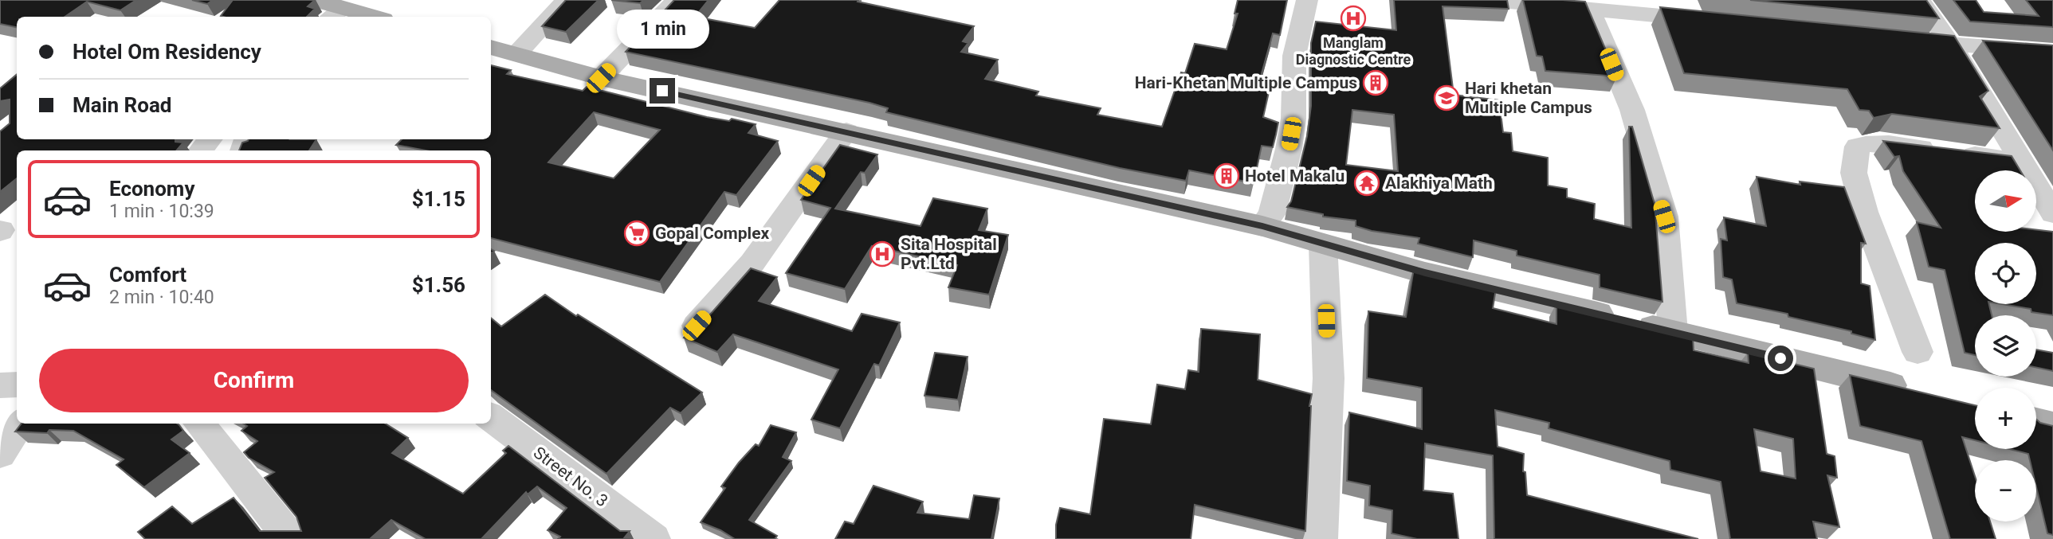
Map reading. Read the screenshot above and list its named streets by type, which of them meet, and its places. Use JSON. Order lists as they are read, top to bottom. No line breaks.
{"streets":{"street":["Street No. 3"]},"places":{"hospital":["Manglam Diagnostic Centre","Sita Hospital Pvt.Ltd"],"building":["Hari-Khetan Multiple Campus","Hotel Makalu"],"school or university":["Hari khetan Multiple Campus"],"temple":["Alakhiya Math"],"supermarket":["Gopal Complex"]},"north":"right","page":{"bubble":"1 min","banner":["Hotel Om Residency","Main Road"],"list":[{"name":"Economy","note":"1 min · 10:39","value":"$1.15"},{"name":"Comfort","note":"2 min · 10:40","value":"$1.56"}],"map_buttons":["+","−"],"buttons":"Confirm"}}
